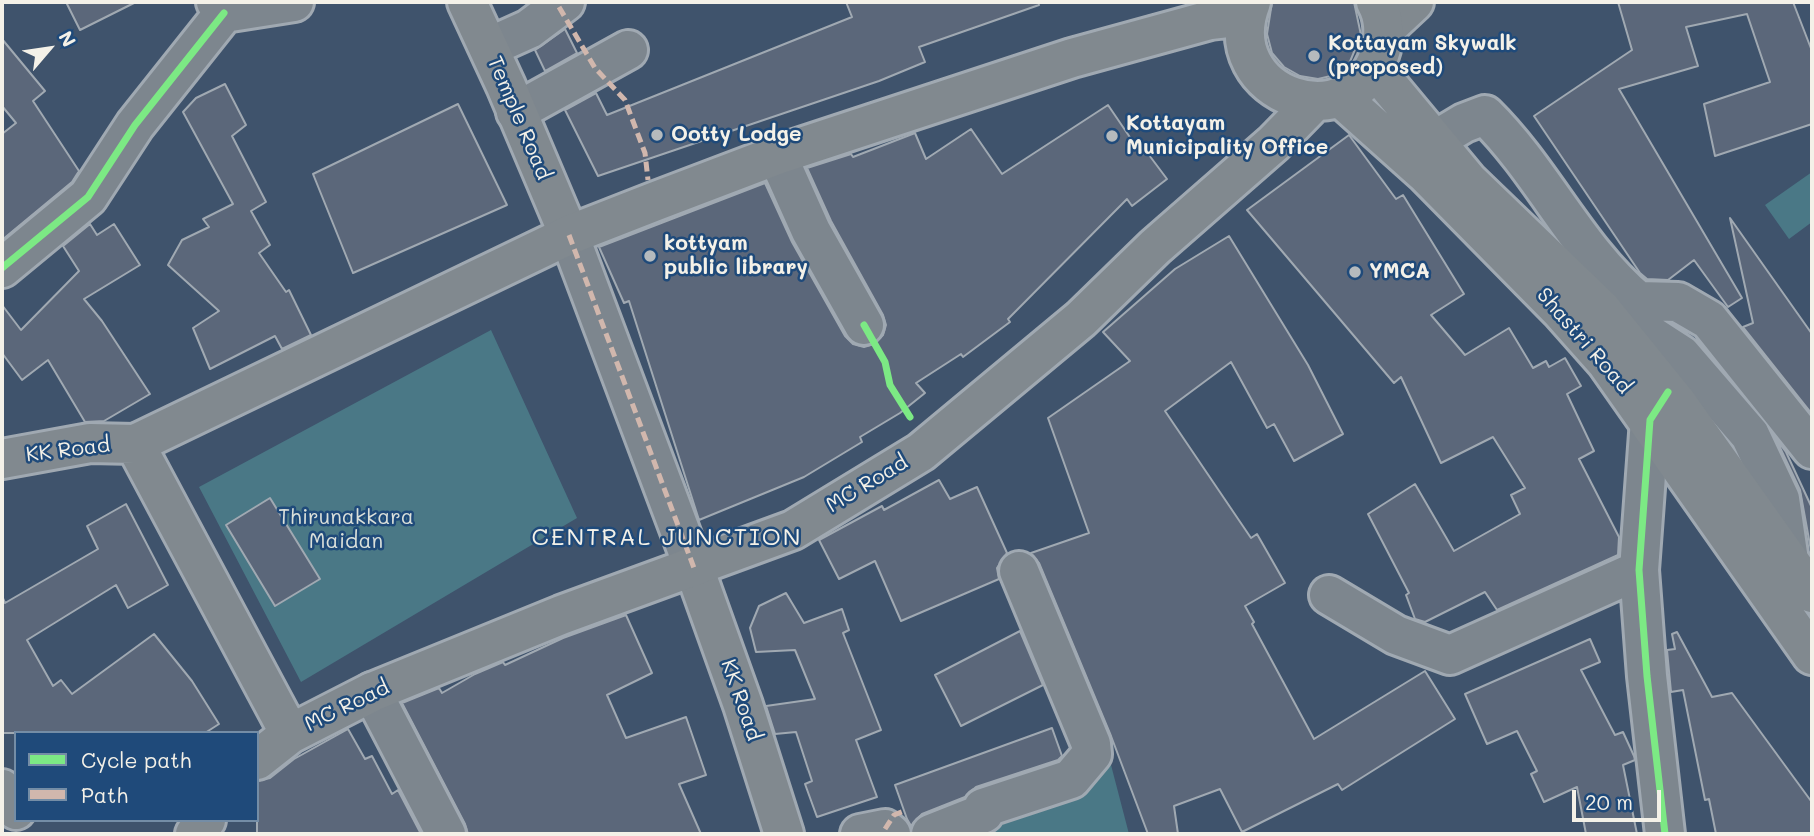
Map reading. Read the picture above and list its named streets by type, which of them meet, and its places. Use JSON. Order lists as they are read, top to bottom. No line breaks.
{"streets":{"main road":["Temple Road","Shastri Road","KK Road","MC Road"]},"crossings":[["Shastri Road","MC Road"],["KK Road","MC Road"]],"districts":["CENTRAL JUNCTION"],"parks":["Thirunakkara Maidan"],"places":["Kottayam Skywalk (proposed)","Ootty Lodge","Kottayam Municipality Office","kottyam public library","YMCA"],"legend":["Cycle path","Path"],"scale_bar":"20 m","north":"top right"}
